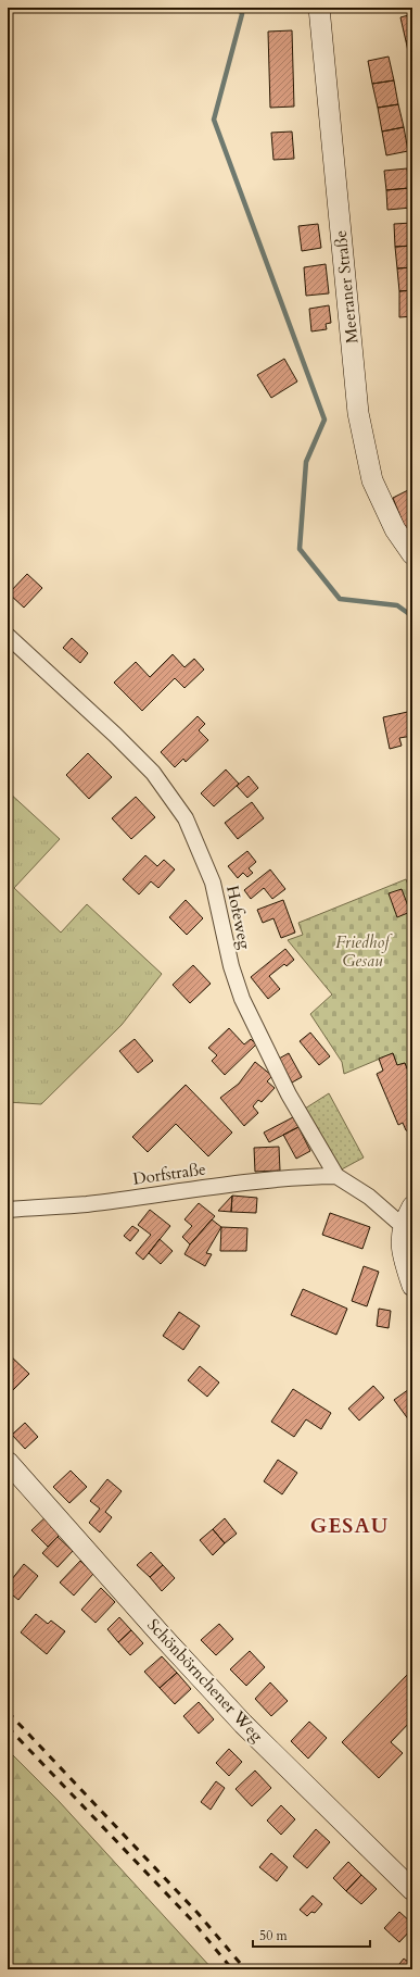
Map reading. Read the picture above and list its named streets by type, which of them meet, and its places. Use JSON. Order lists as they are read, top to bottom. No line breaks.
{"streets":{"street":["Meeraner Straße","Hofeweg","Dorfstraße","Schönbörnchener Weg"]},"crossings":[["Hofeweg","Dorfstraße"]],"districts":["GESAU"],"parks":["Friedhof Gesau"],"scale_bar":"50 m"}
